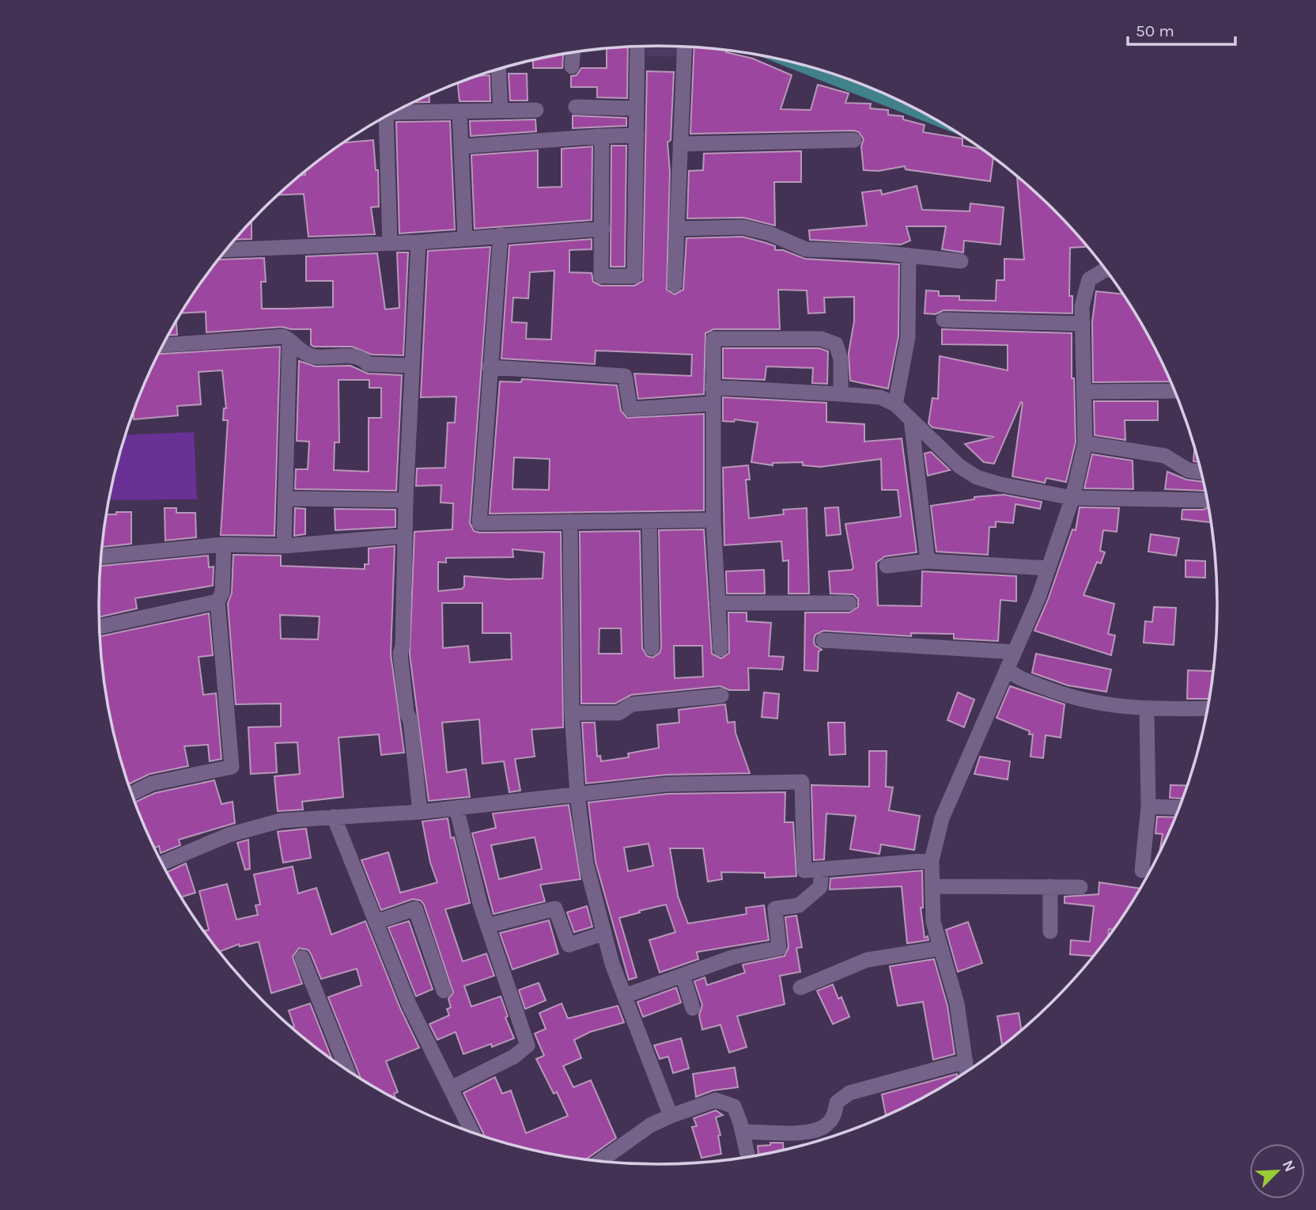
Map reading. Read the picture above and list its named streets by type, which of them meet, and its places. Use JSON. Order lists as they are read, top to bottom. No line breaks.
{"scale_bar":"50 m","north":"top right"}
